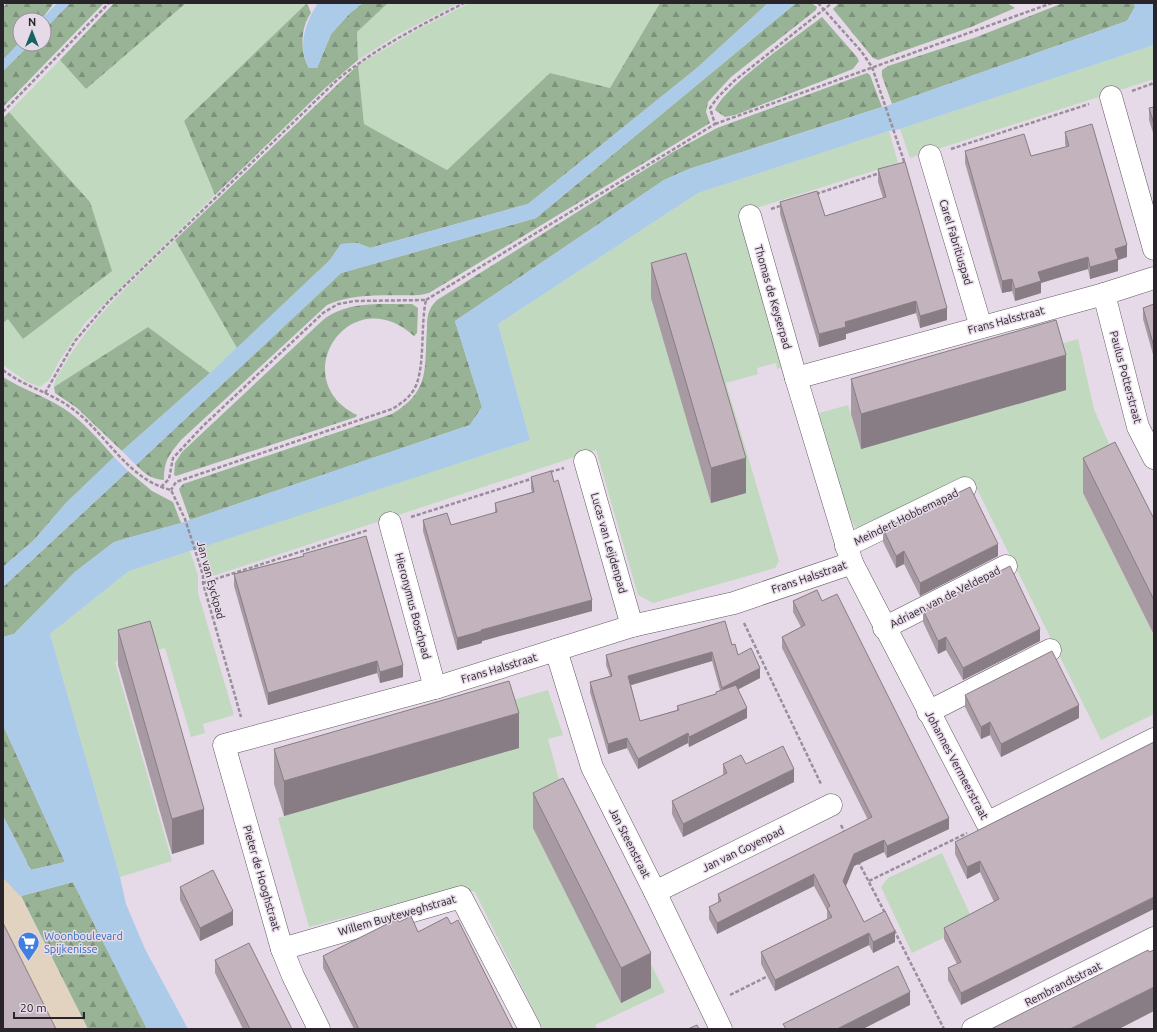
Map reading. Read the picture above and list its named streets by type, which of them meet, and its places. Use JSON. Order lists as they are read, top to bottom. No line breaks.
{"streets":{"street":["Carel Fabritiuspad","Thomas de Keyserpad","Frans Halsstraat","Paulus Potterstraat","Meindert Hobbemapad","Lucas van Leijdenpad","Adriaen van de Veldepad","Hieronymus Boschpad","Johannes Vermeerstraat","Jan Steenstraat","Jan van Goyenpad","Pieter de Hooghstraat","Willem Buyteweghstraat","Rembrandtstraat"],"path":["Jan van Eyckpad"]},"crossings":[["Carel Fabritiuspad","Frans Halsstraat"],["Thomas de Keyserpad","Frans Halsstraat"],["Frans Halsstraat","Paulus Potterstraat"],["Frans Halsstraat","Meindert Hobbemapad"],["Frans Halsstraat","Lucas van Leijdenpad"],["Frans Halsstraat","Jan van Eyckpad"],["Frans Halsstraat","Hieronymus Boschpad"],["Frans Halsstraat","Johannes Vermeerstraat"],["Frans Halsstraat","Jan Steenstraat"],["Frans Halsstraat","Pieter de Hooghstraat"],["Meindert Hobbemapad","Johannes Vermeerstraat"],["Jan van Eyckpad","Pieter de Hooghstraat"],["Adriaen van de Veldepad","Johannes Vermeerstraat"],["Jan Steenstraat","Jan van Goyenpad"],["Pieter de Hooghstraat","Willem Buyteweghstraat"]],"places":{"supermarket":["Woonboulevard Spijkenisse"]},"scale_bar":"20 m","north":"top"}
